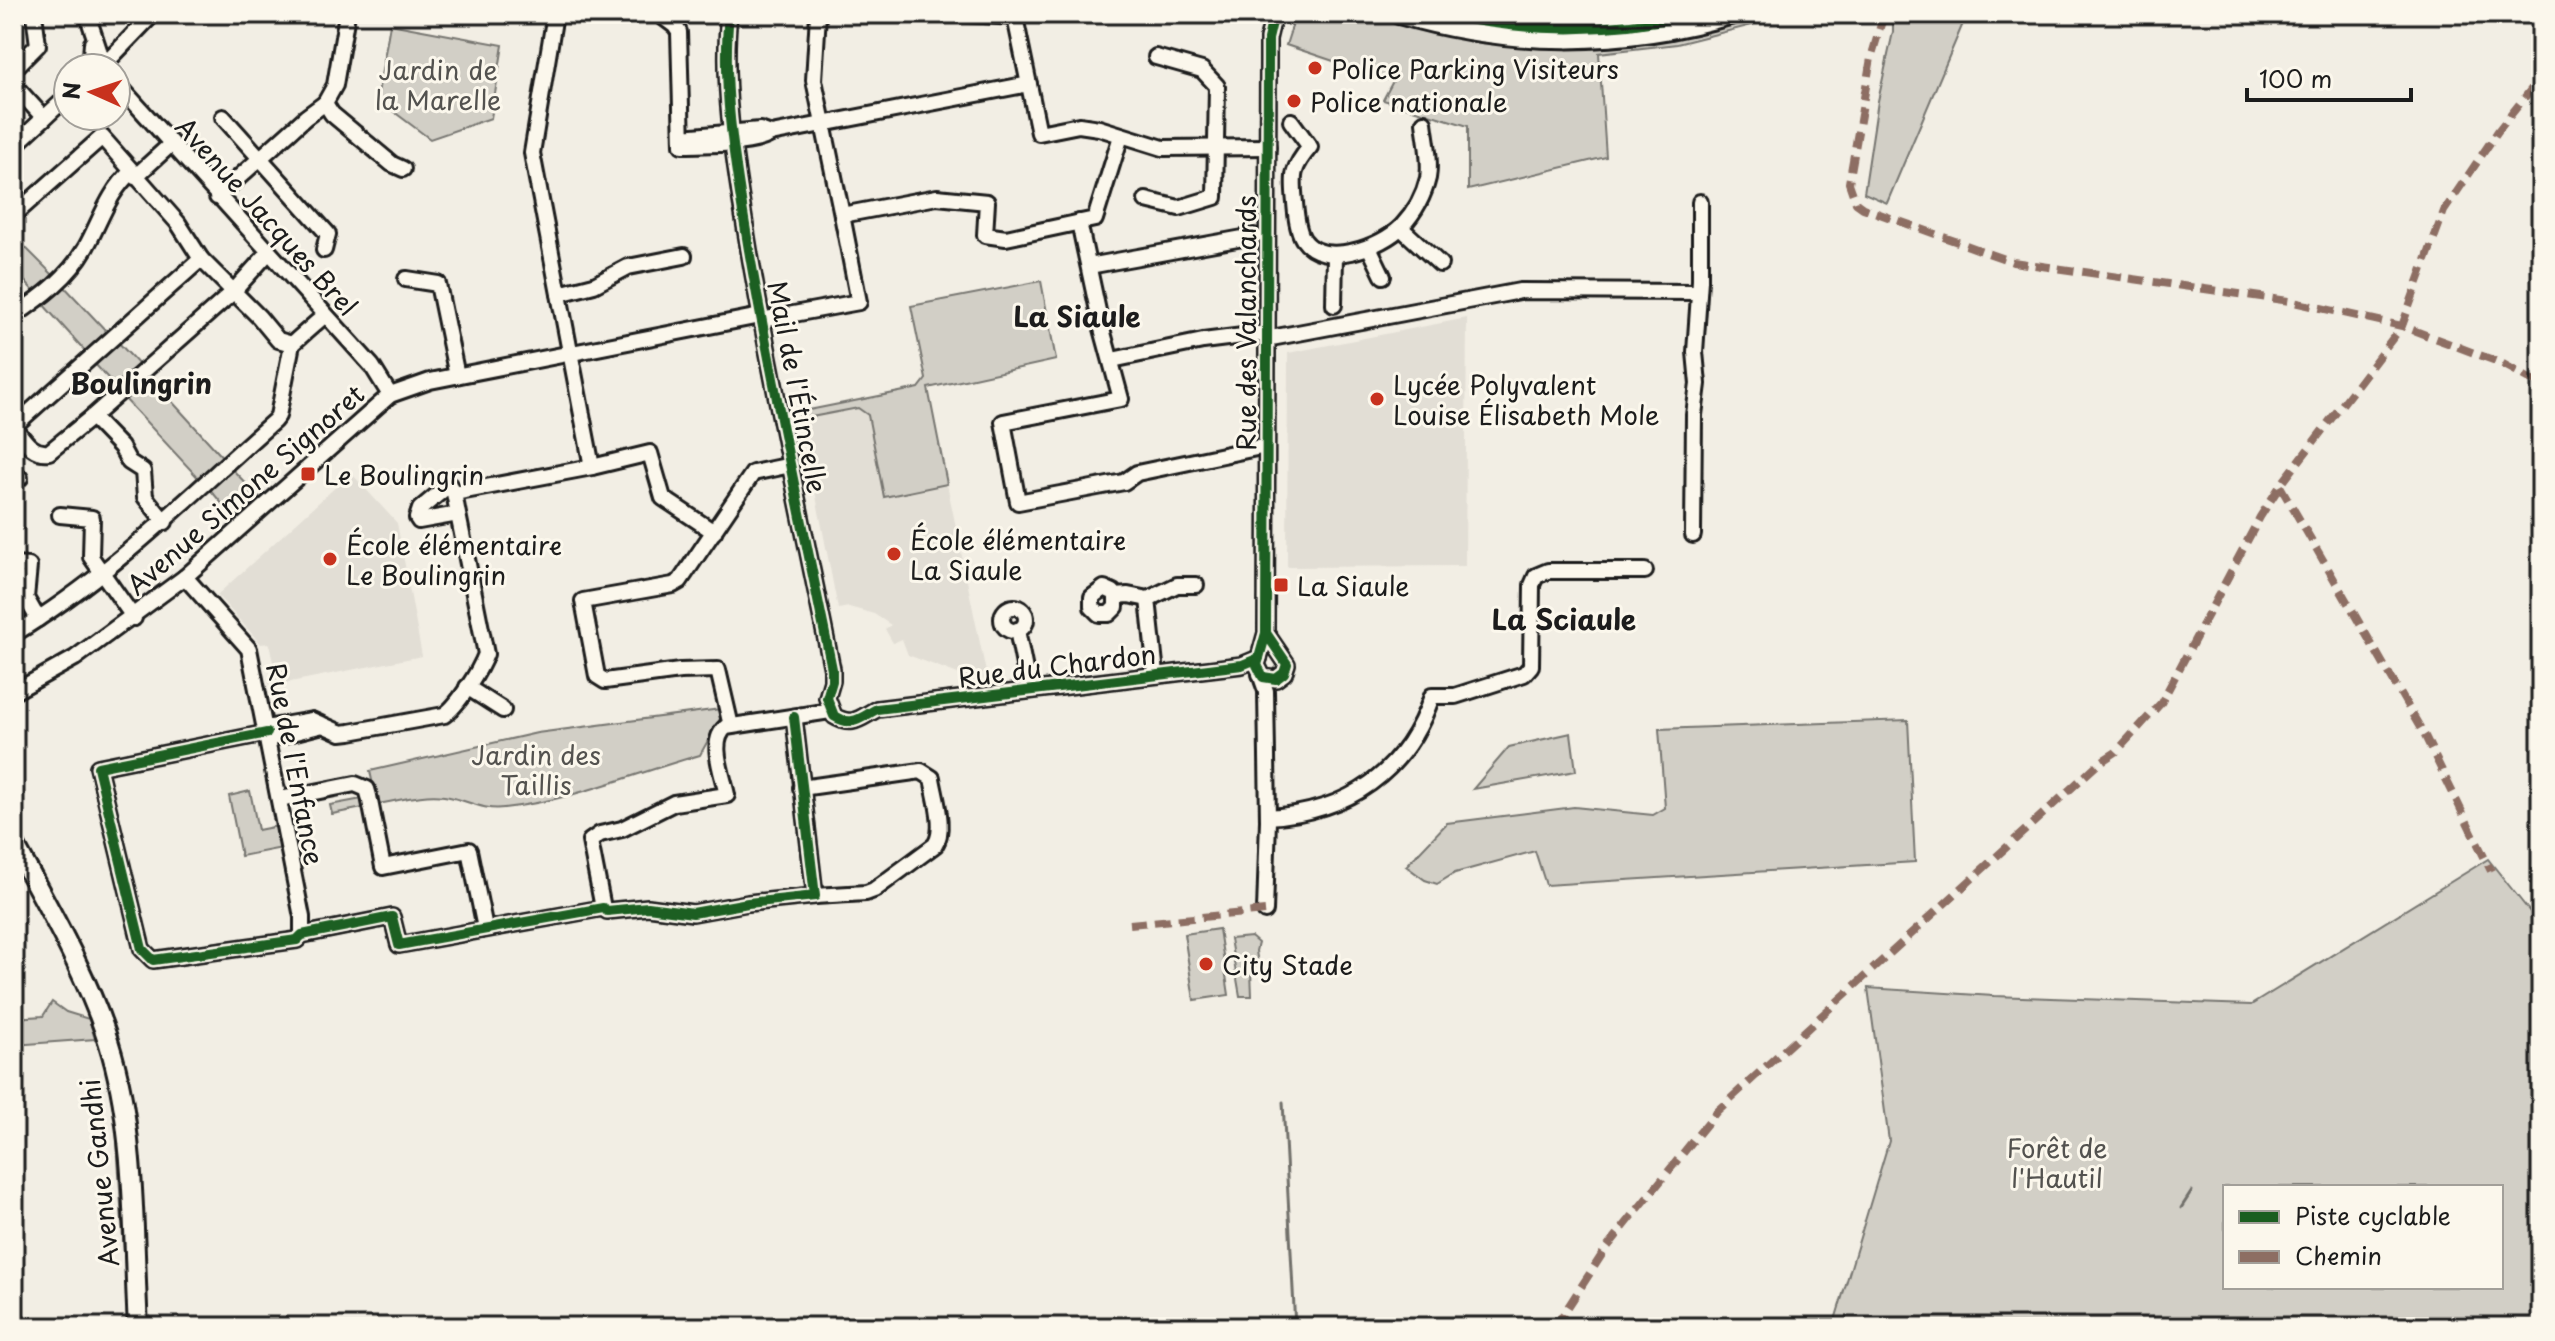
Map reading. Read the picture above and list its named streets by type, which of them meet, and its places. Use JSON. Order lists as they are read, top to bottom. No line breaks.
{"streets":{"main road":["Avenue Gandhi"],"street":["Avenue Jacques Brel","Rue des Valanchards","Mail de l'Étincelle","Avenue Simone Signoret","Rue du Chardon","Rue de l'Enfance"]},"crossings":[["Avenue Jacques Brel","Avenue Simone Signoret"],["Rue des Valanchards","Rue du Chardon"],["Mail de l'Étincelle","Avenue Simone Signoret"],["Mail de l'Étincelle","Rue du Chardon"],["Avenue Simone Signoret","Rue de l'Enfance"]],"districts":["La Siaule","Boulingrin","La Sciaule"],"parks":["Jardin de la Marelle","Jardin des Taillis","Forêt de l'Hautil"],"places":{"other":["Police Parking Visiteurs","Police nationale","Lycée Polyvalent Louise Élisabeth Mole","École élémentaire La Siaule","École élémentaire Le Boulingrin","City Stade"],"transit":["Le Boulingrin","La Siaule"]},"legend":["Piste cyclable","Chemin"],"scale_bar":"100 m","north":"left"}
